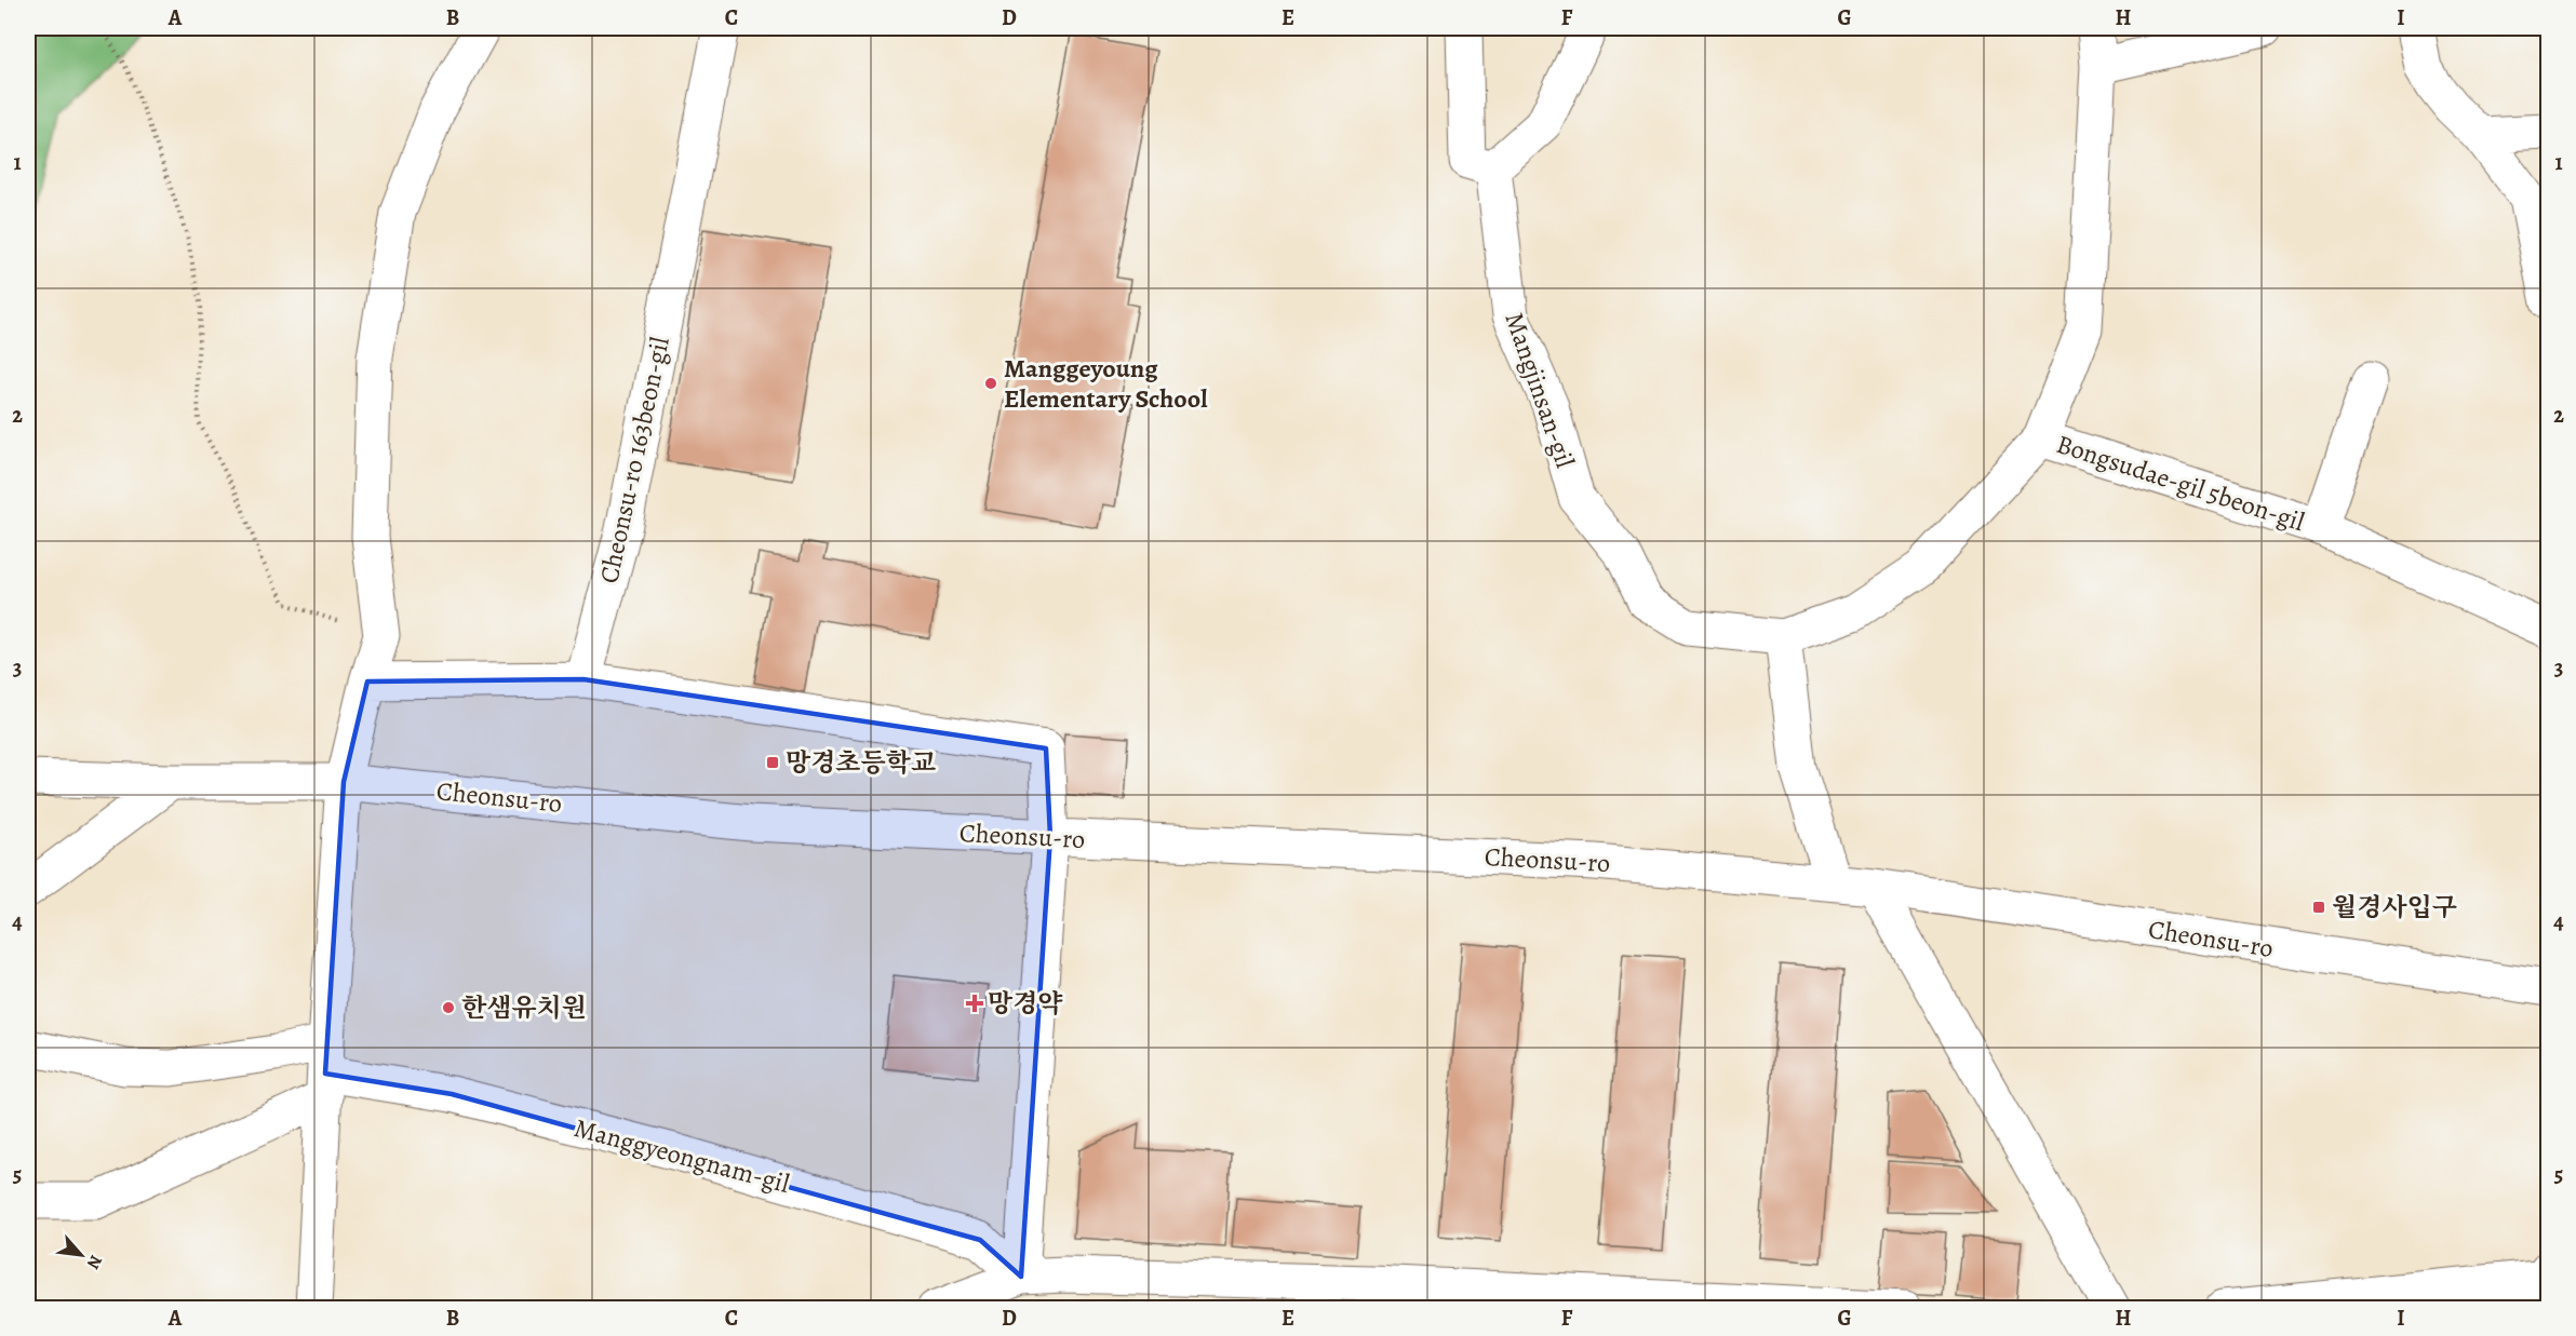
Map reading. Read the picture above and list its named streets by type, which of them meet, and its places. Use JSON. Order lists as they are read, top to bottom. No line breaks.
{"streets":{"street":["Mangjinsan-gil","Cheonsu-ro 163beon-gil","Bongsudae-gil 5beon-gil","Cheonsu-ro","Manggyeongnam-gil"]},"places":{"other":["Manggeyoung Elementary School","한샘유치원"],"transit":["망경초등학교","월경사입구"],"health":["망경약"]},"north":"bottom right","grid":{"columns":["A","B","C","D","E","F","G","H","I"],"rows":["1","2","3","4","5"]}}
